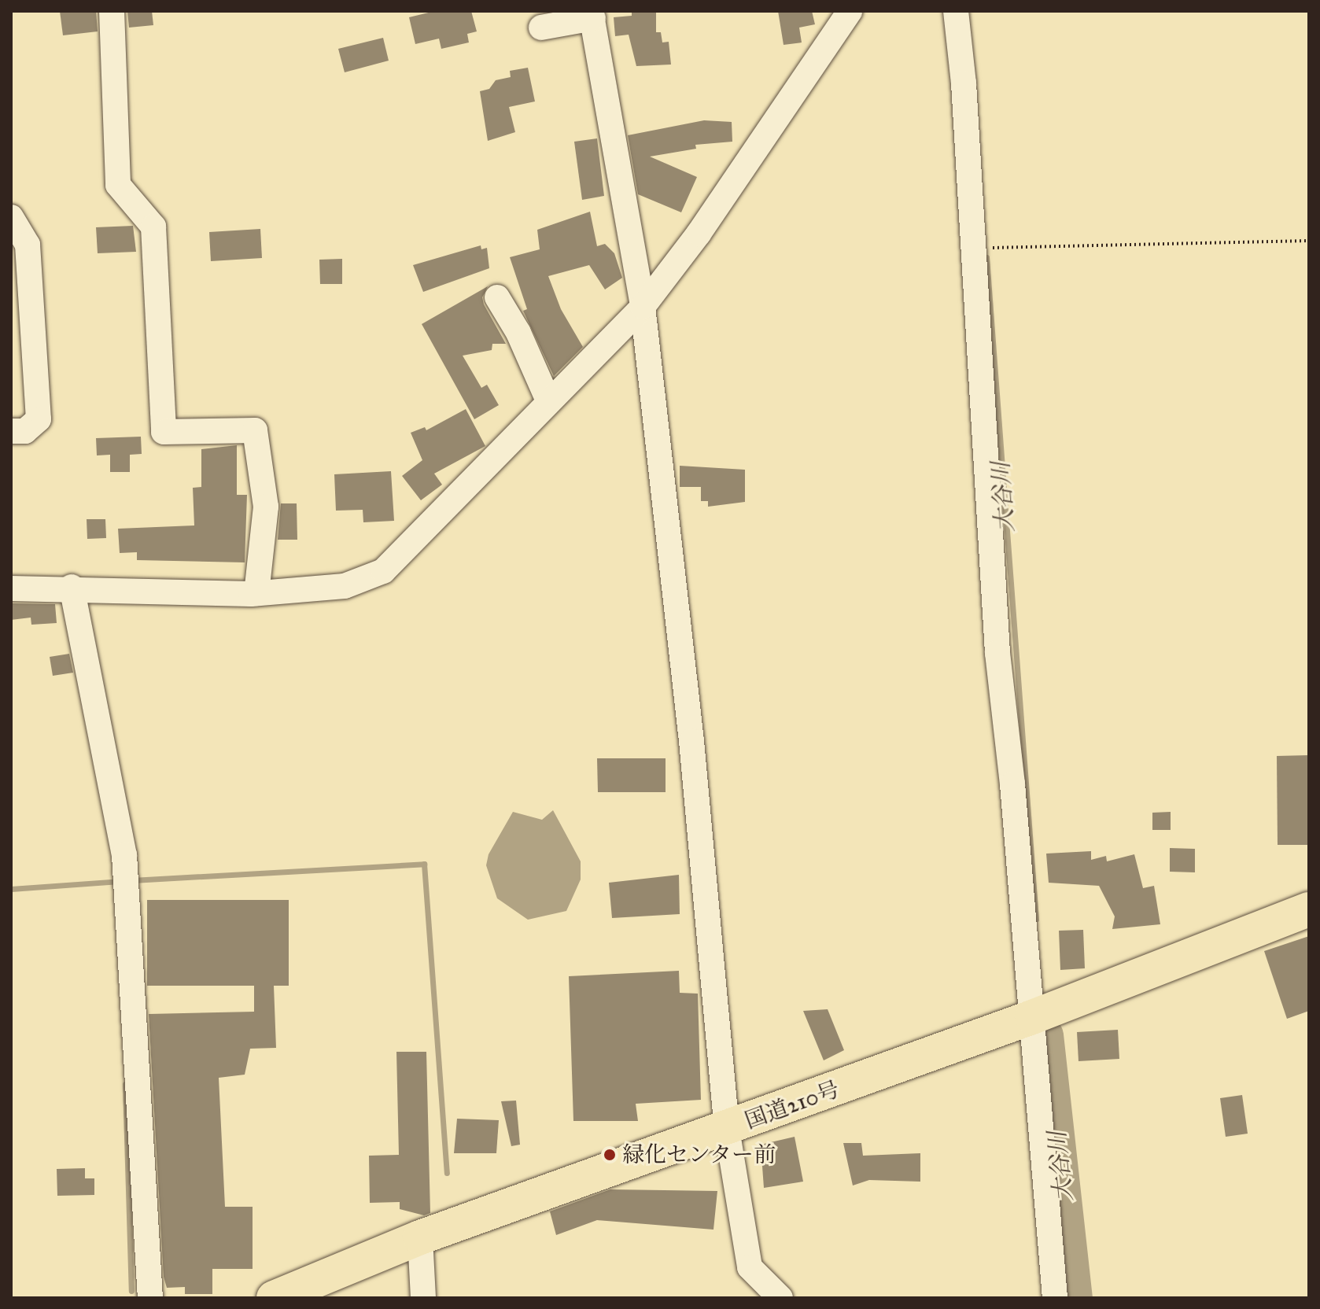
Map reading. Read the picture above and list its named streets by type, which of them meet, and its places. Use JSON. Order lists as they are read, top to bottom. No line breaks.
{"streets":{"highway":["国道210号"]},"water":["大谷川"],"places":["緑化センター前"]}
